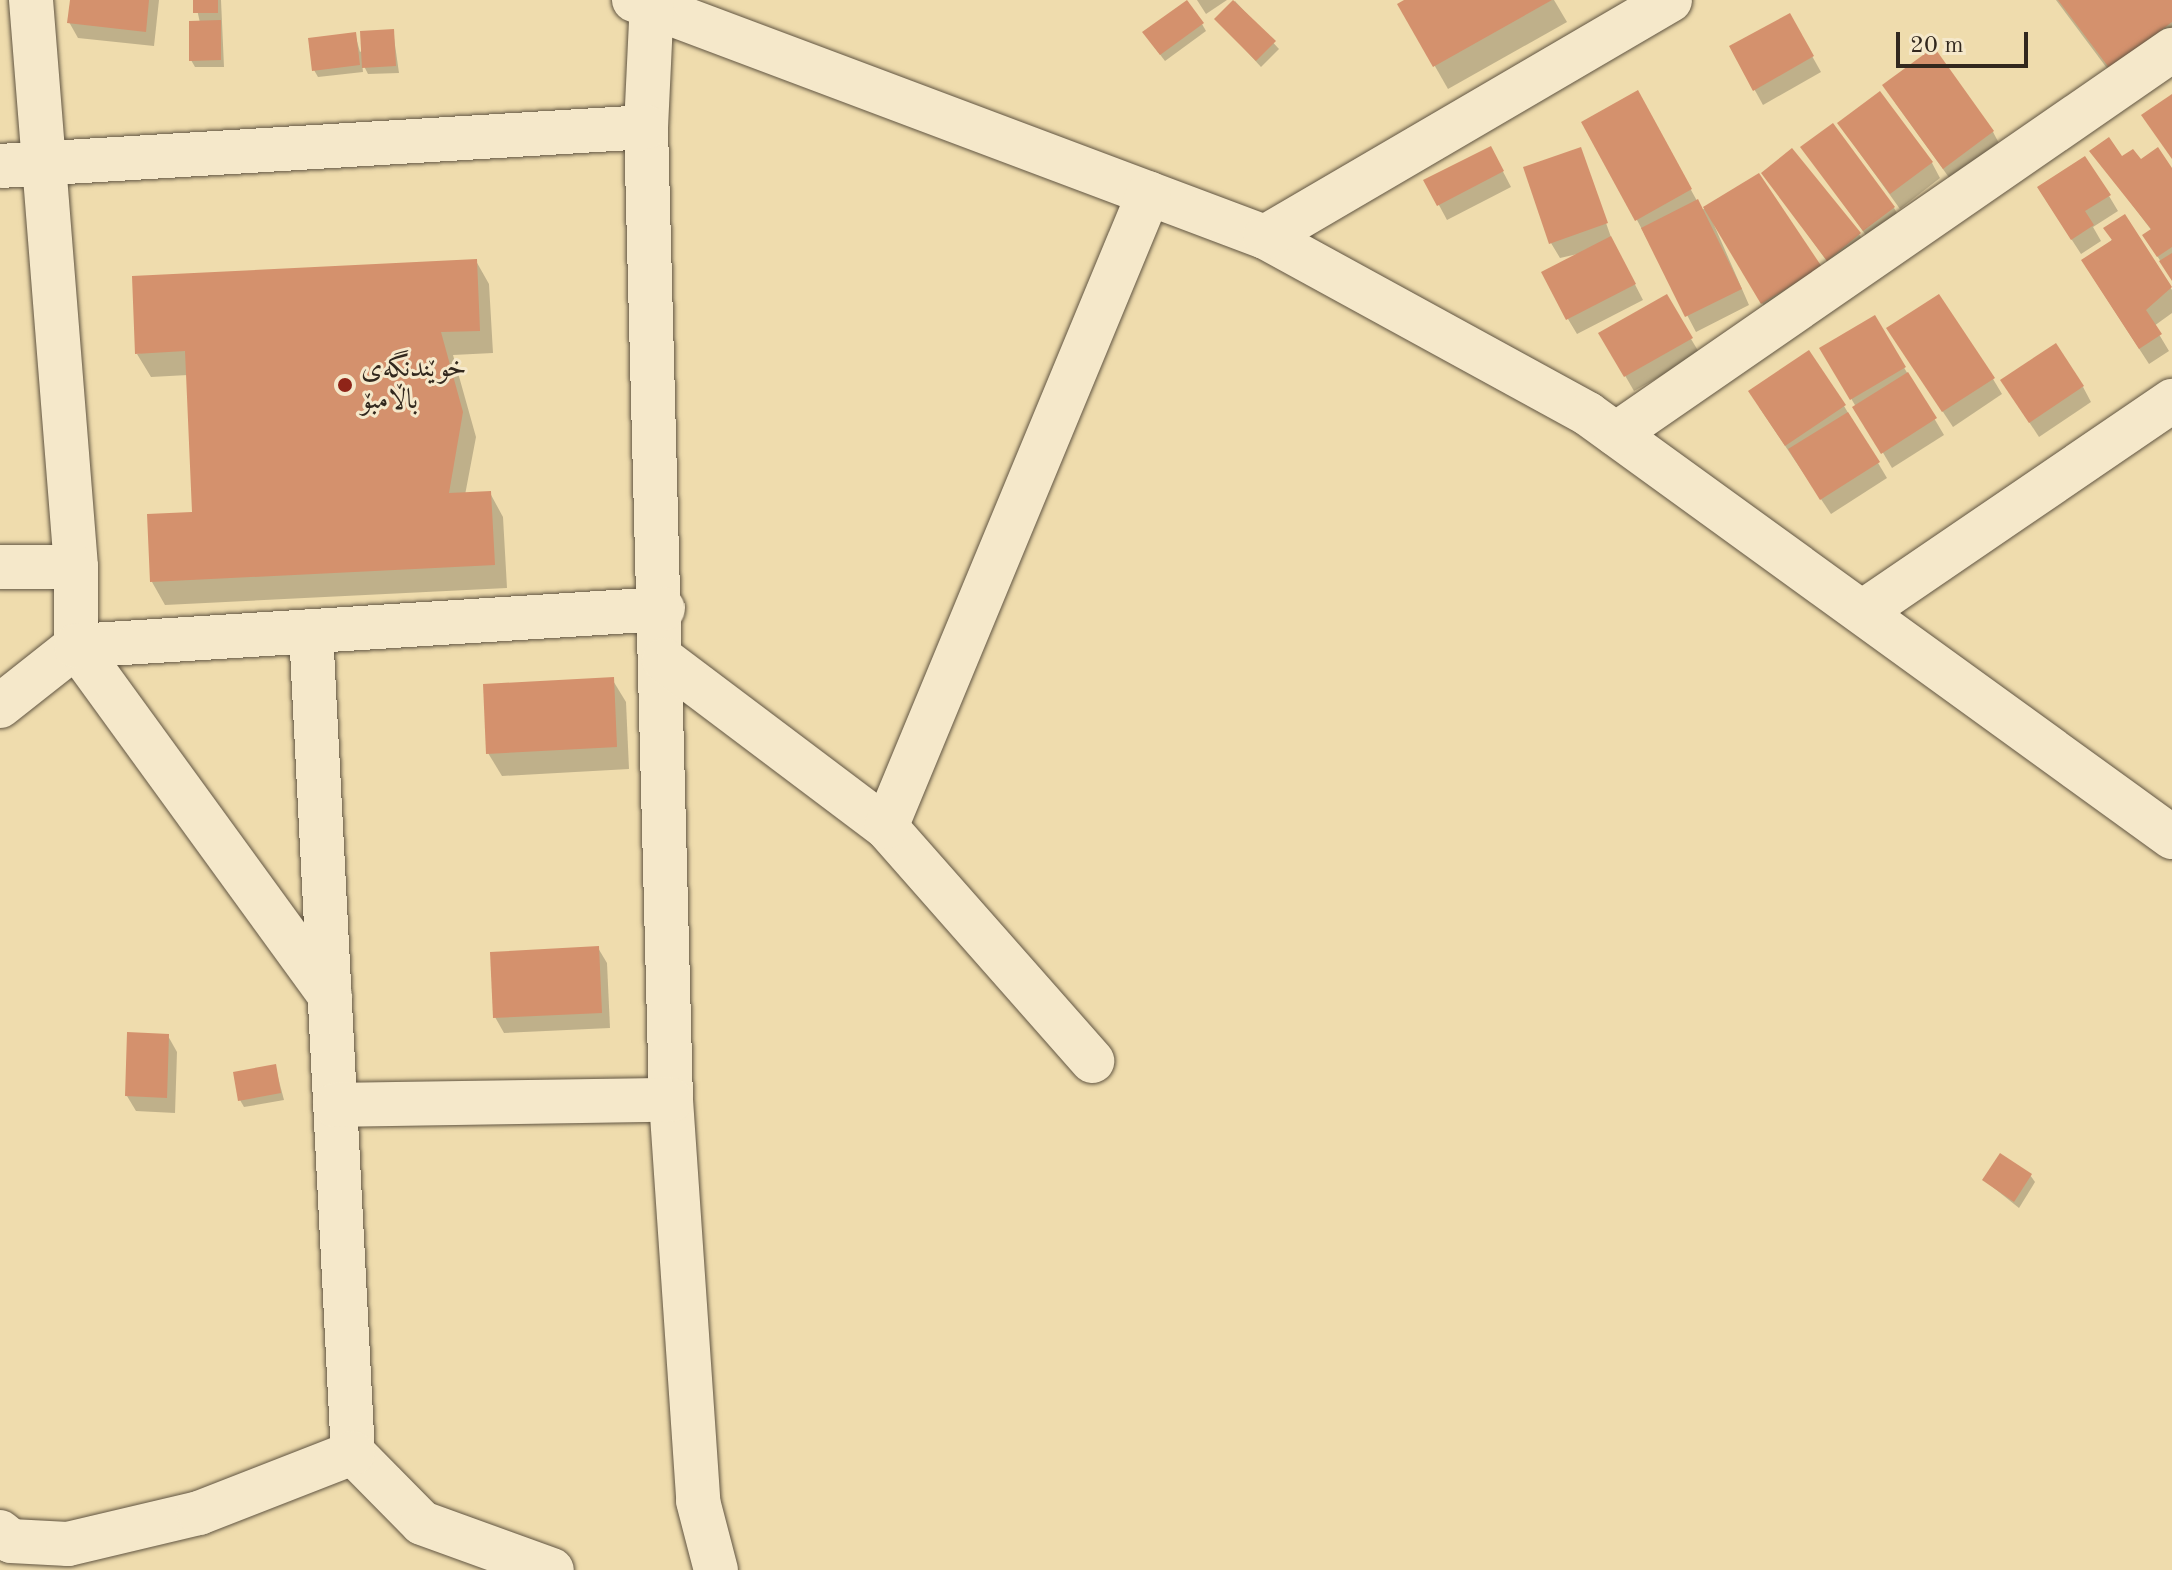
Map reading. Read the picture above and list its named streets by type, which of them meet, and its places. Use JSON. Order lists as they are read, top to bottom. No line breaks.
{"places":["خوێندنگەی باڵامبۆ"],"scale_bar":"20 m"}
